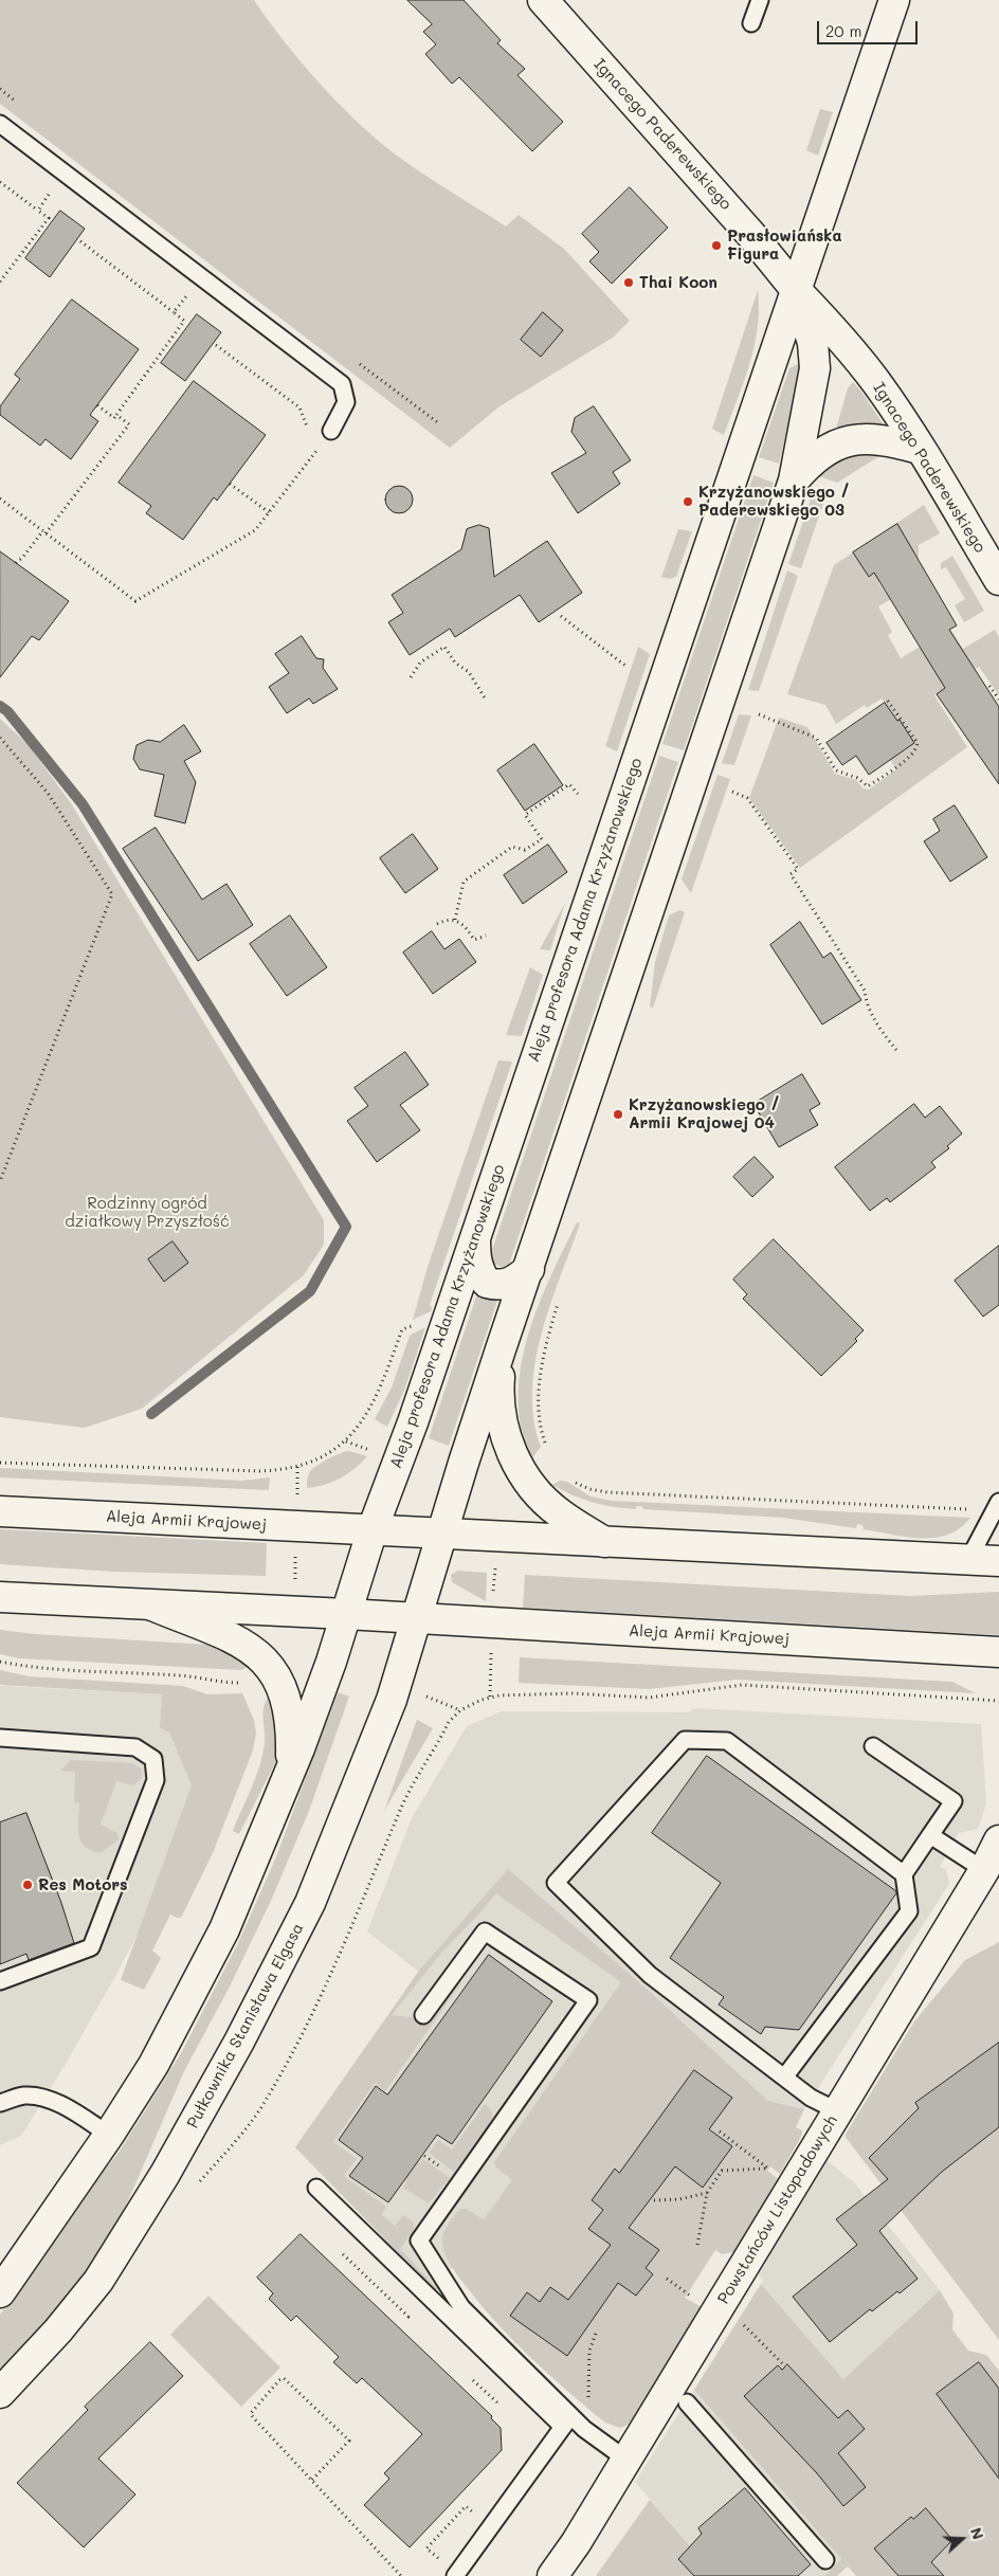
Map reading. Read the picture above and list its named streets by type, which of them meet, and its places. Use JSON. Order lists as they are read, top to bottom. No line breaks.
{"streets":{"street":["Ignacego Paderewskiego","Aleja profesora Adama Krzyżanowskiego","Aleja Armii Krajowej","Pułkownika Stanisława Elgasa","Powstańców Listopadowych"]},"crossings":[["Ignacego Paderewskiego","Aleja profesora Adama Krzyżanowskiego"],["Aleja profesora Adama Krzyżanowskiego","Aleja Armii Krajowej"],["Aleja Armii Krajowej","Pułkownika Stanisława Elgasa"]],"parks":["Rodzinny ogród działkowy Przyszłość"],"places":["Prasłowiańska Figura","Thai Koon","Krzyżanowskiego / Paderewskiego 03","Krzyżanowskiego / Armii Krajowej 04","Res Motors"],"scale_bar":"20 m","north":"right"}
